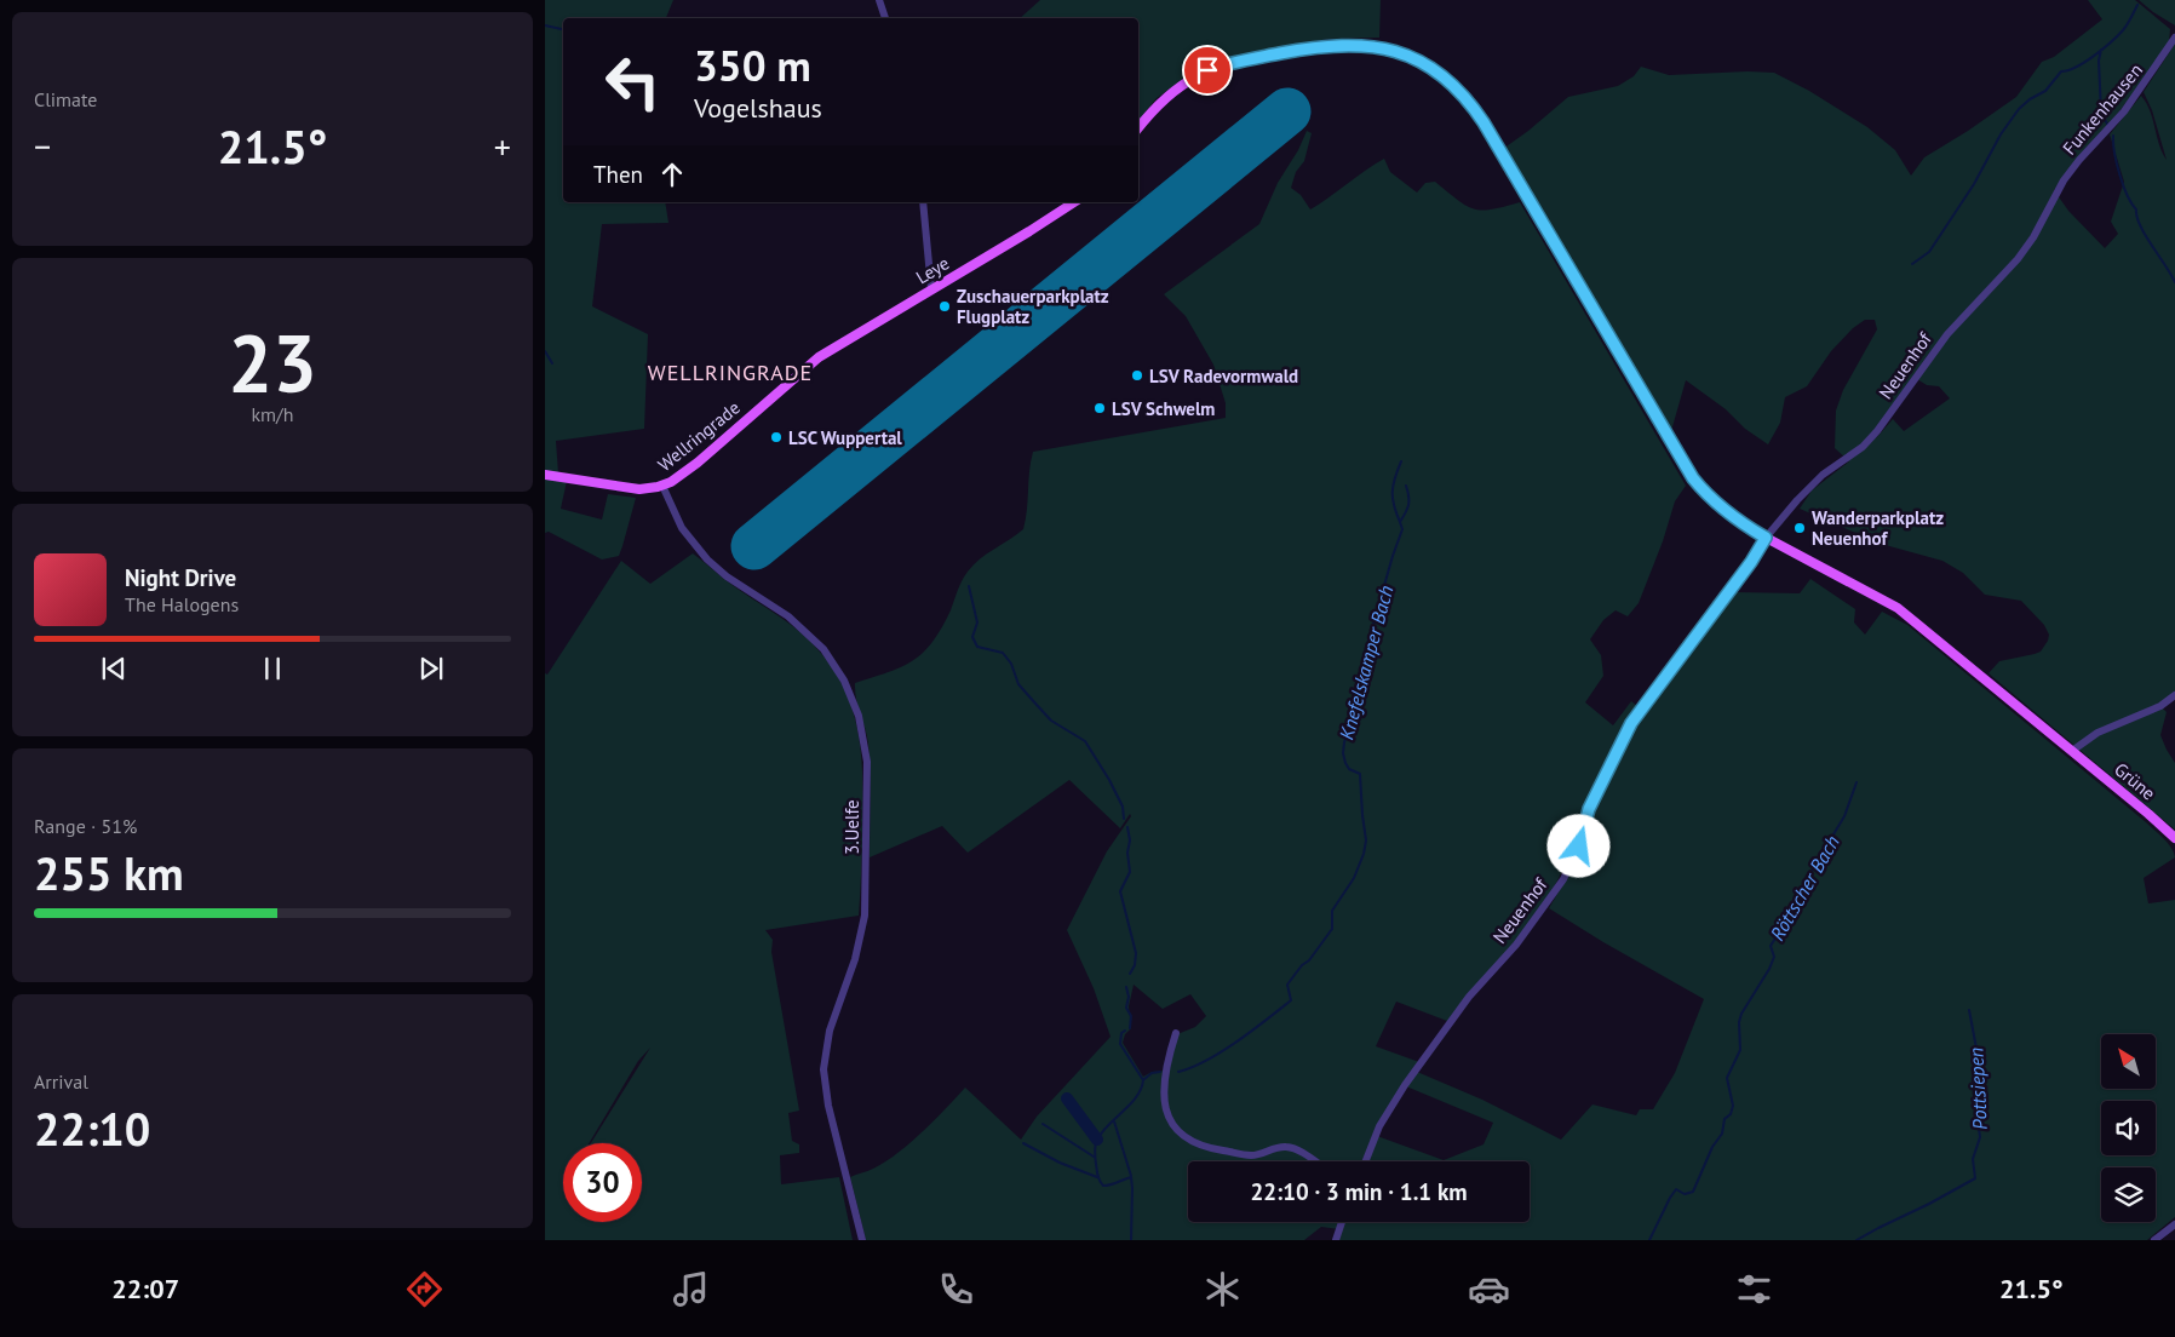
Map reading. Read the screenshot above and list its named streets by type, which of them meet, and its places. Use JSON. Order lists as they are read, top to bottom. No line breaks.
{"streets":{"main road":["Leye","Wellringrade","Grüne"],"street":["Funkenhausen","Neuenhof","3.Uelfe"]},"crossings":[["Funkenhausen","Neuenhof"],["Leye","Wellringrade"],["Neuenhof","Grüne"],["Wellringrade","3.Uelfe"]],"districts":["WELLRINGRADE"],"water":["Knefelskamper Bach","Röttscher Bach","Pottsiepen"],"places":["Zuschauerparkplatz Flugplatz","LSV Radevormwald","LSV Schwelm","LSC Wuppertal","Wanderparkplatz Neuenhof"],"north":"top left","page":{"tile":["Climate",["23","km/h"],["Range · 51%","255 km"],["Arrival","22:10"]],"turn":["350 m","Vogelshaus"],"heat":["−","21.5°","+"],"then":"Then","song":["Night Drive","The Halogens"],"limit":"30","trip":"22:10 · 3 min · 1.1 km","tabs":["22:07","21.5°"]}}
